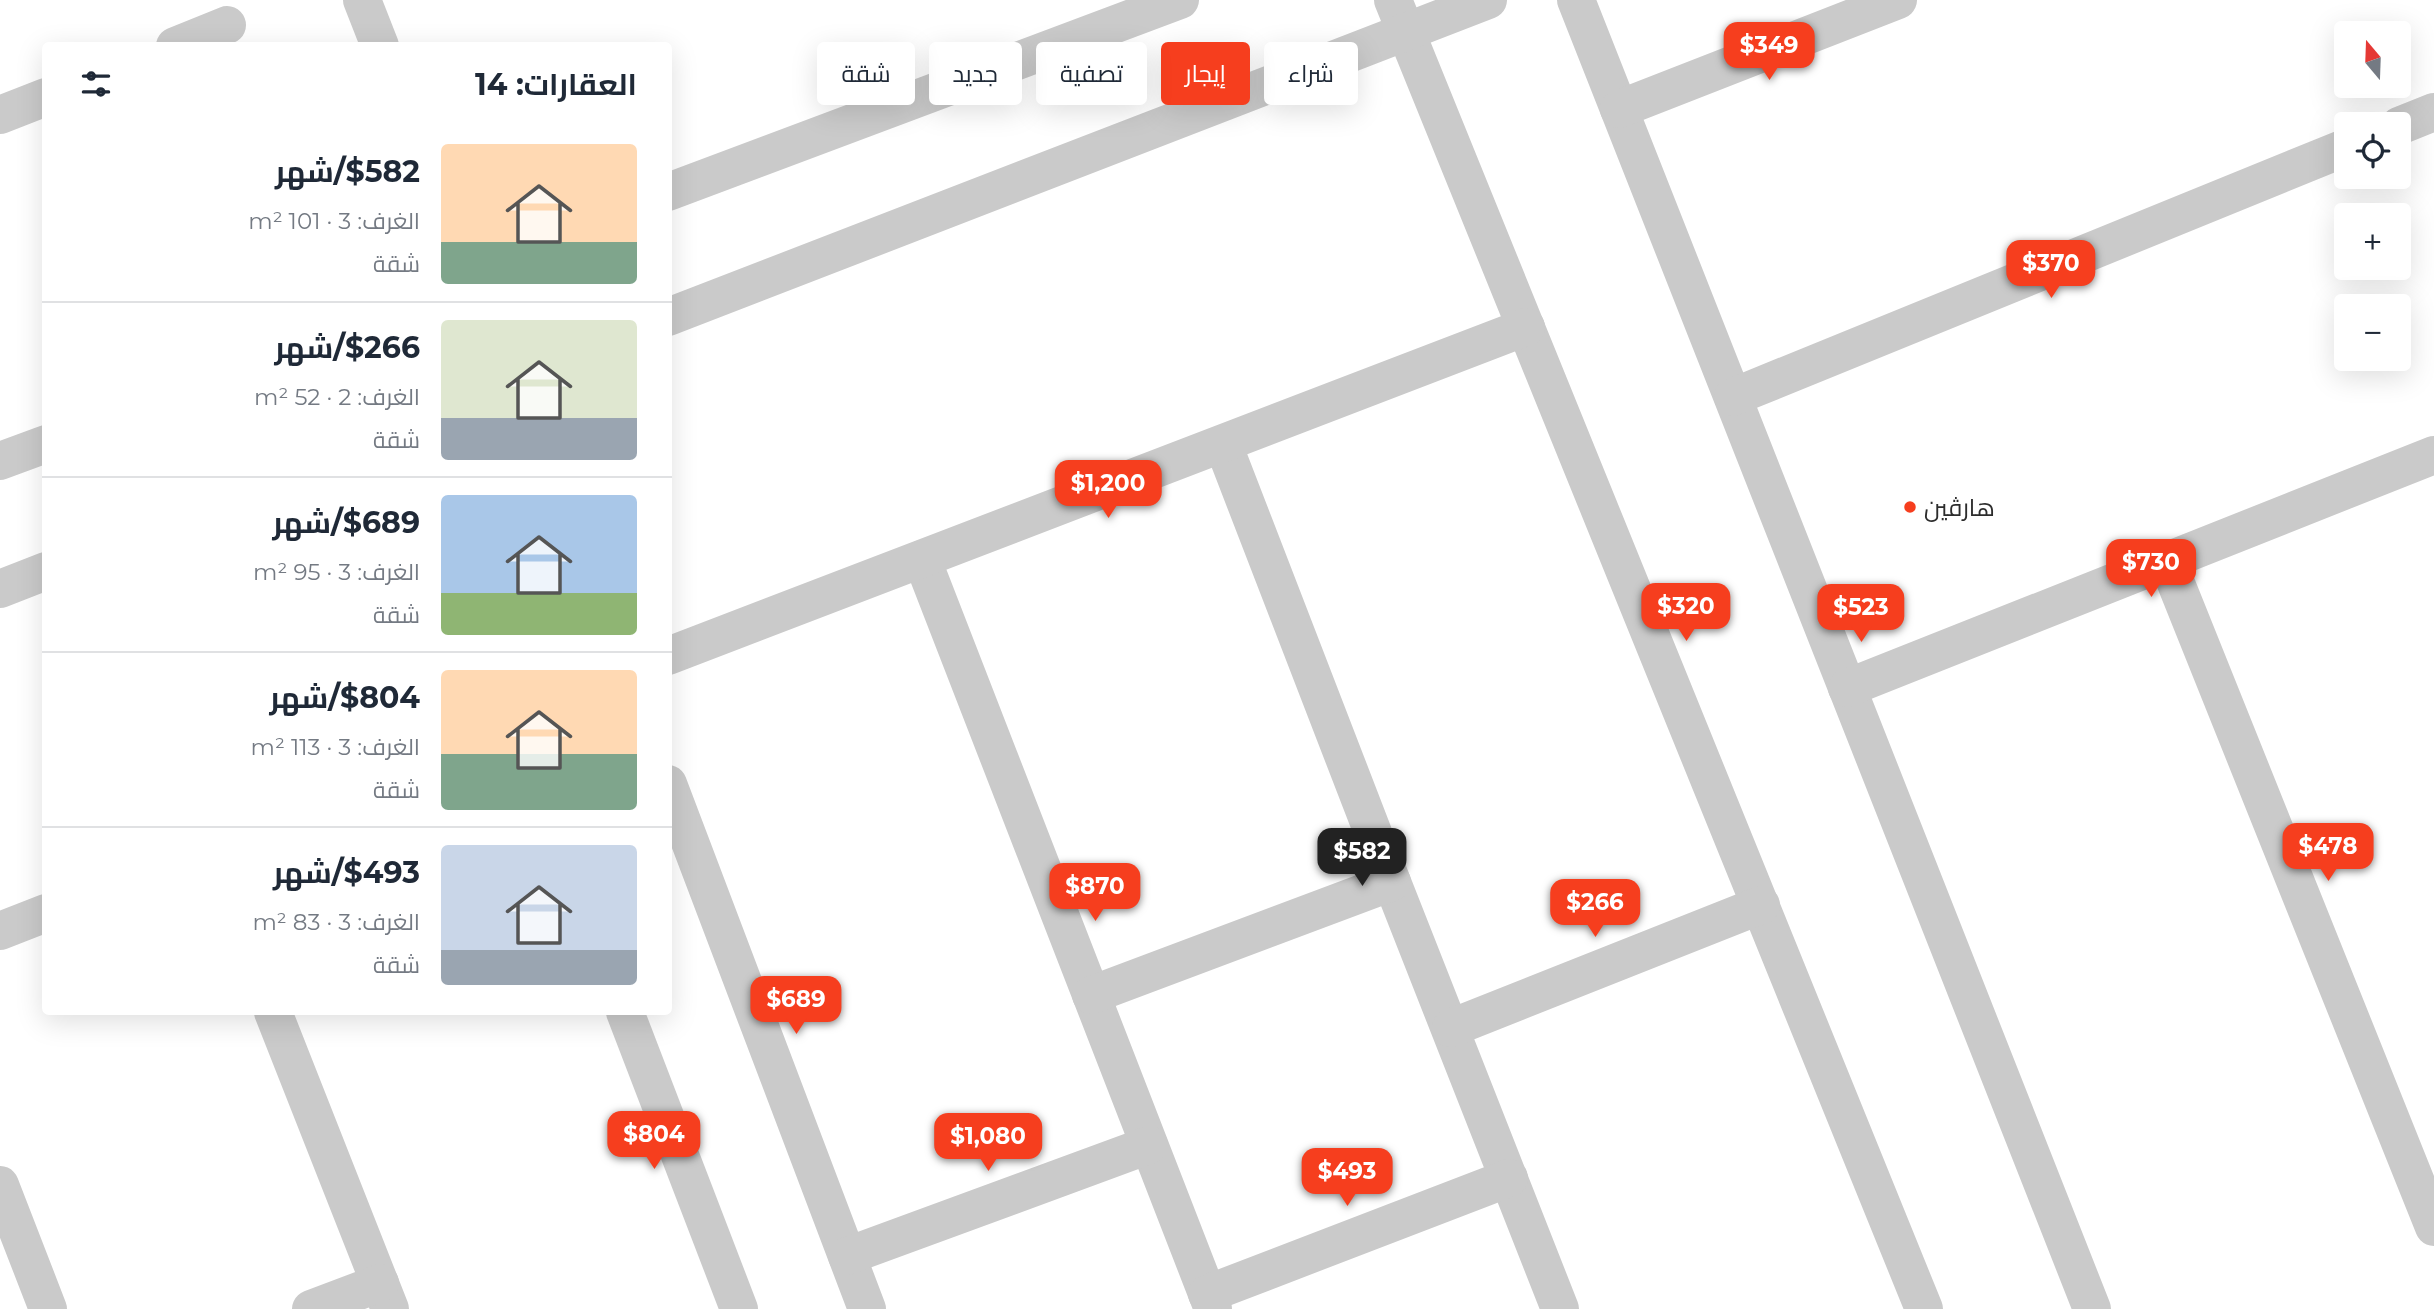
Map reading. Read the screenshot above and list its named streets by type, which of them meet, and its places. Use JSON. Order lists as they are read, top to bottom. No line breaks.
{"places":["هارڤين"],"north":"top","page":{"map_buttons":["+","−"],"price":["$349","$370","$1,200","$730","$320","$523","$478","$582","$870","$266","$689","$804","$1,080","$493"],"chip":["شراء","إيجار","تصفية","جديد","شقة"],"heading":"العقارات: 14","list":[{"name":"$582/شهر","note":"الغرف: 3 · 101 m² · شقة"},{"name":"$266/شهر","note":"الغرف: 2 · 52 m² · شقة"},{"name":"$689/شهر","note":"الغرف: 3 · 95 m² · شقة"},{"name":"$804/شهر","note":"الغرف: 3 · 113 m² · شقة"},{"name":"$493/شهر","note":"الغرف: 3 · 83 m² · شقة"}]}}
